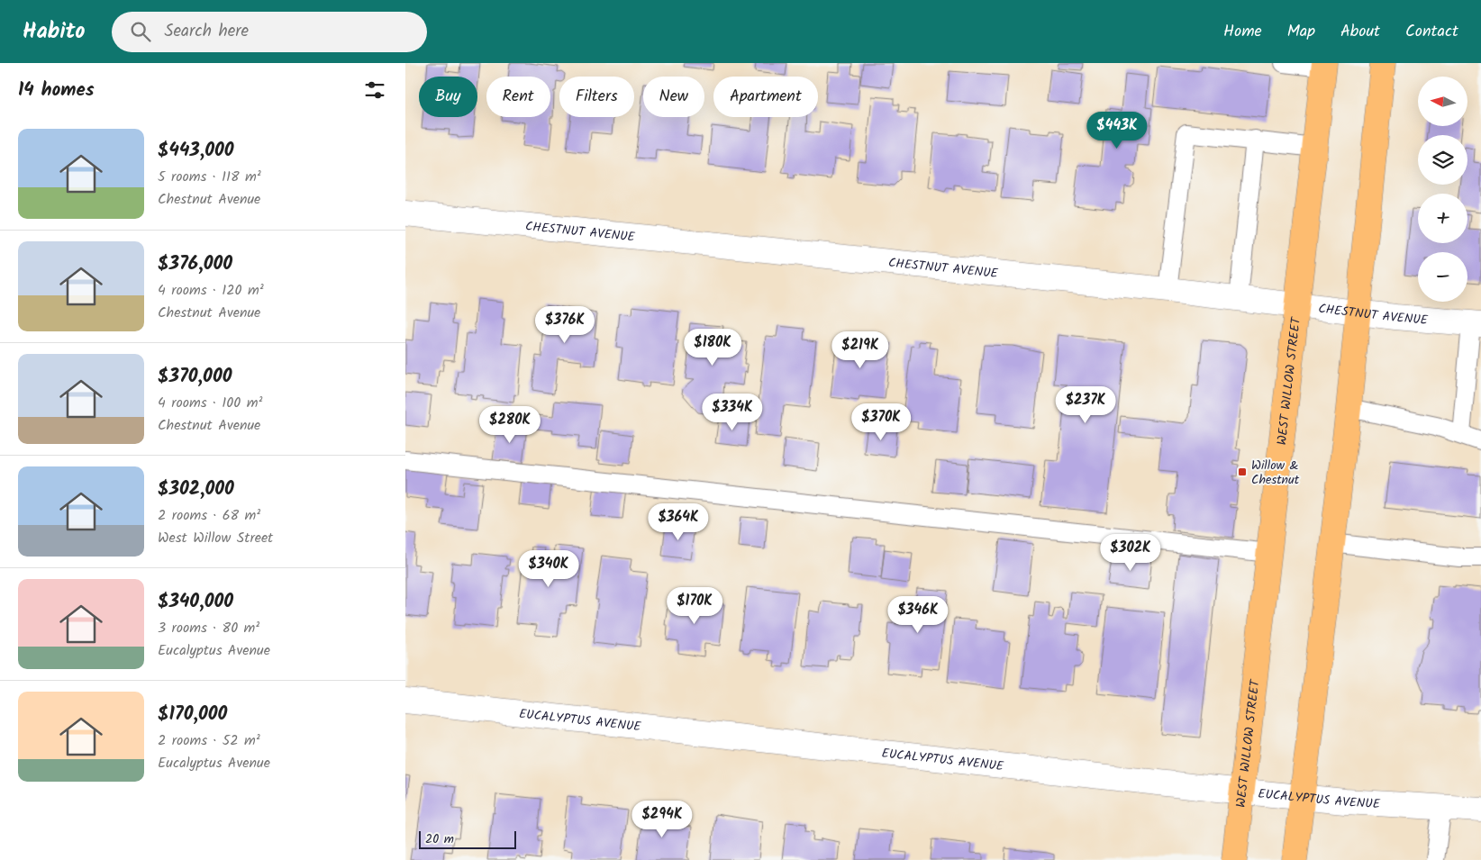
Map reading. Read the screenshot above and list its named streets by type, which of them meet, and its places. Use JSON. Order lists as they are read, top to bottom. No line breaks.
{"streets":{"main road":["WEST WILLOW STREET"],"street":["CHESTNUT AVENUE","EUCALYPTUS AVENUE"]},"crossings":[["CHESTNUT AVENUE","WEST WILLOW STREET"],["WEST WILLOW STREET","EUCALYPTUS AVENUE"]],"places":{"transit":["Willow & Chestnut"]},"scale_bar":"20 m","north":"left","page":{"header":"Habito","search":"Search here","nav":["Home","Map","About","Contact"],"heading":"14 homes","map_buttons":["+","−"],"chip":["Buy","Rent","Filters","New","Apartment"],"price":["$443K","$376K","$180K","$219K","$237K","$334K","$370K","$280K","$364K","$302K","$340K","$170K","$346K","$294K"],"list":[{"name":"$443,000","note":"5 rooms · 118 m² · Chestnut Avenue"},{"name":"$376,000","note":"4 rooms · 120 m² · Chestnut Avenue"},{"name":"$370,000","note":"4 rooms · 100 m² · Chestnut Avenue"},{"name":"$302,000","note":"2 rooms · 68 m² · West Willow Street"},{"name":"$340,000","note":"3 rooms · 80 m² · Eucalyptus Avenue"},{"name":"$170,000","note":"2 rooms · 52 m² · Eucalyptus Avenue"}],"scale":"20 m"}}
